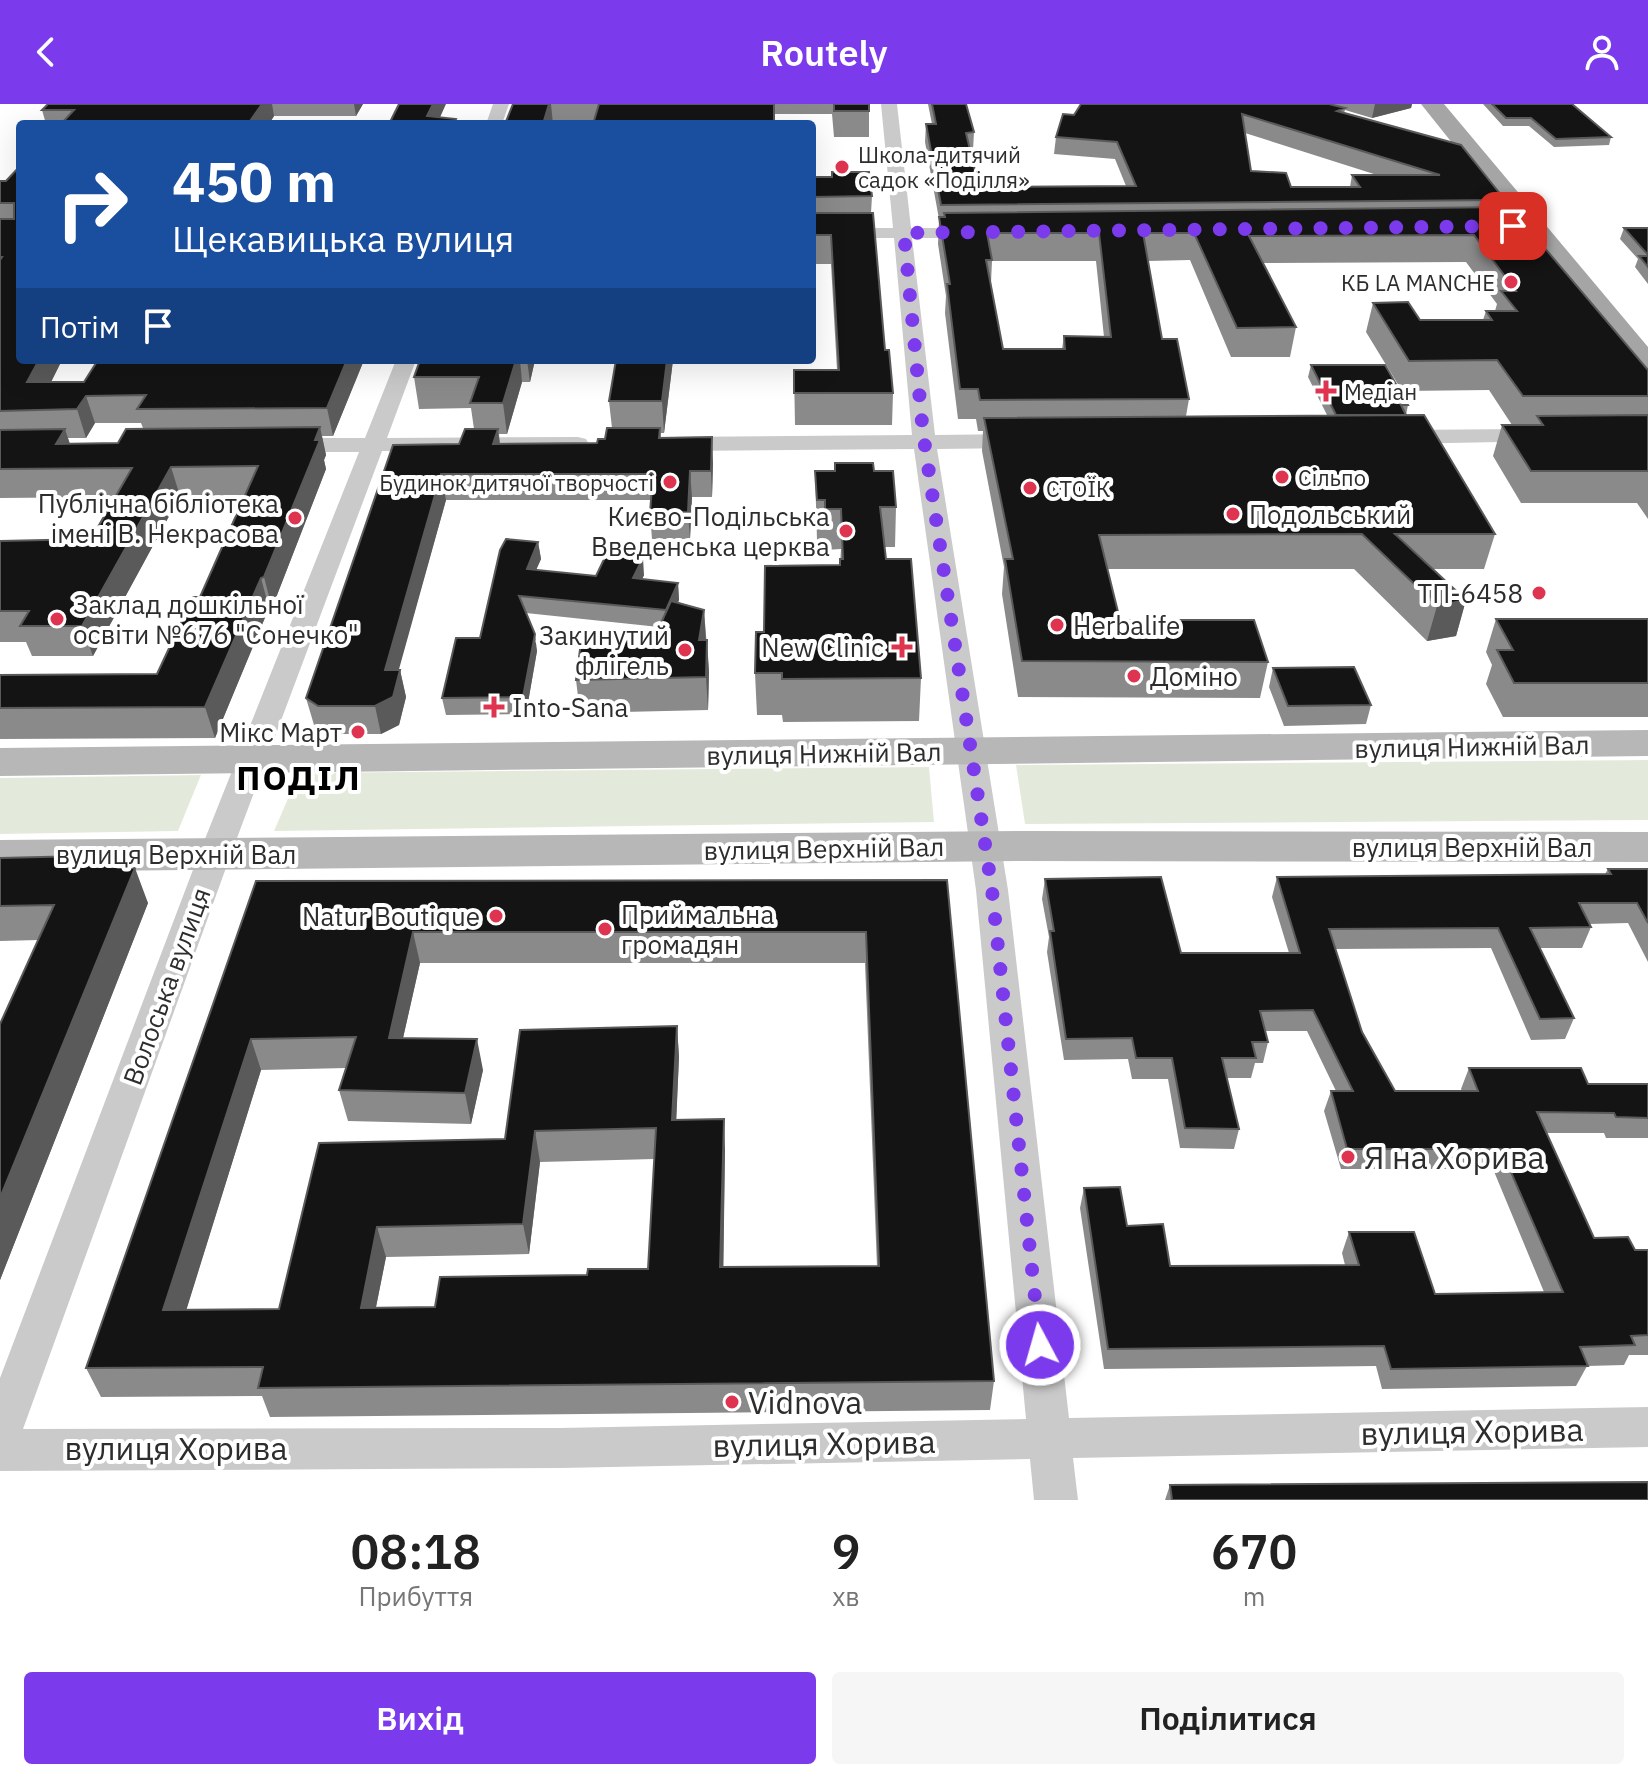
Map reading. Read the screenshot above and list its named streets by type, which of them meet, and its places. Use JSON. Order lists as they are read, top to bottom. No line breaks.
{"streets":{"main road":["вулиця Нижній Вал","вулиця Верхній Вал"],"street":["Волоська вулиця","вулиця Хорива"]},"crossings":[["вулиця Нижній Вал","Волоська вулиця"],["вулиця Верхній Вал","Волоська вулиця"]],"districts":["ПОДІЛ"],"places":{"other":["Школа-дитячий садок «Поділля»","КБ LA MANCHE","Сільпо","Будинок дитячої творчості","СТОЇК","Подольський","Публічна бібліотека імені В. Некрасова","Києво-Подільська Введенська церква","ТП-6458","Заклад дошкільної освіти №676 \"Сонечко\"","Herbalife","Закинутий флігель","Доміно","Мікс Март","Natur Boutique","Приймальна громадян","Я на Хорива","Vidnova"],"health":["Медіан","New Clinic","Into-Sana"]},"page":{"header":"Routely","turn":["450 m","Щекавицька вулиця"],"then":"Потім","eta":["08:18","Прибуття","9","хв","670","m"],"buttons":["Вихід","Поділитися"]}}
